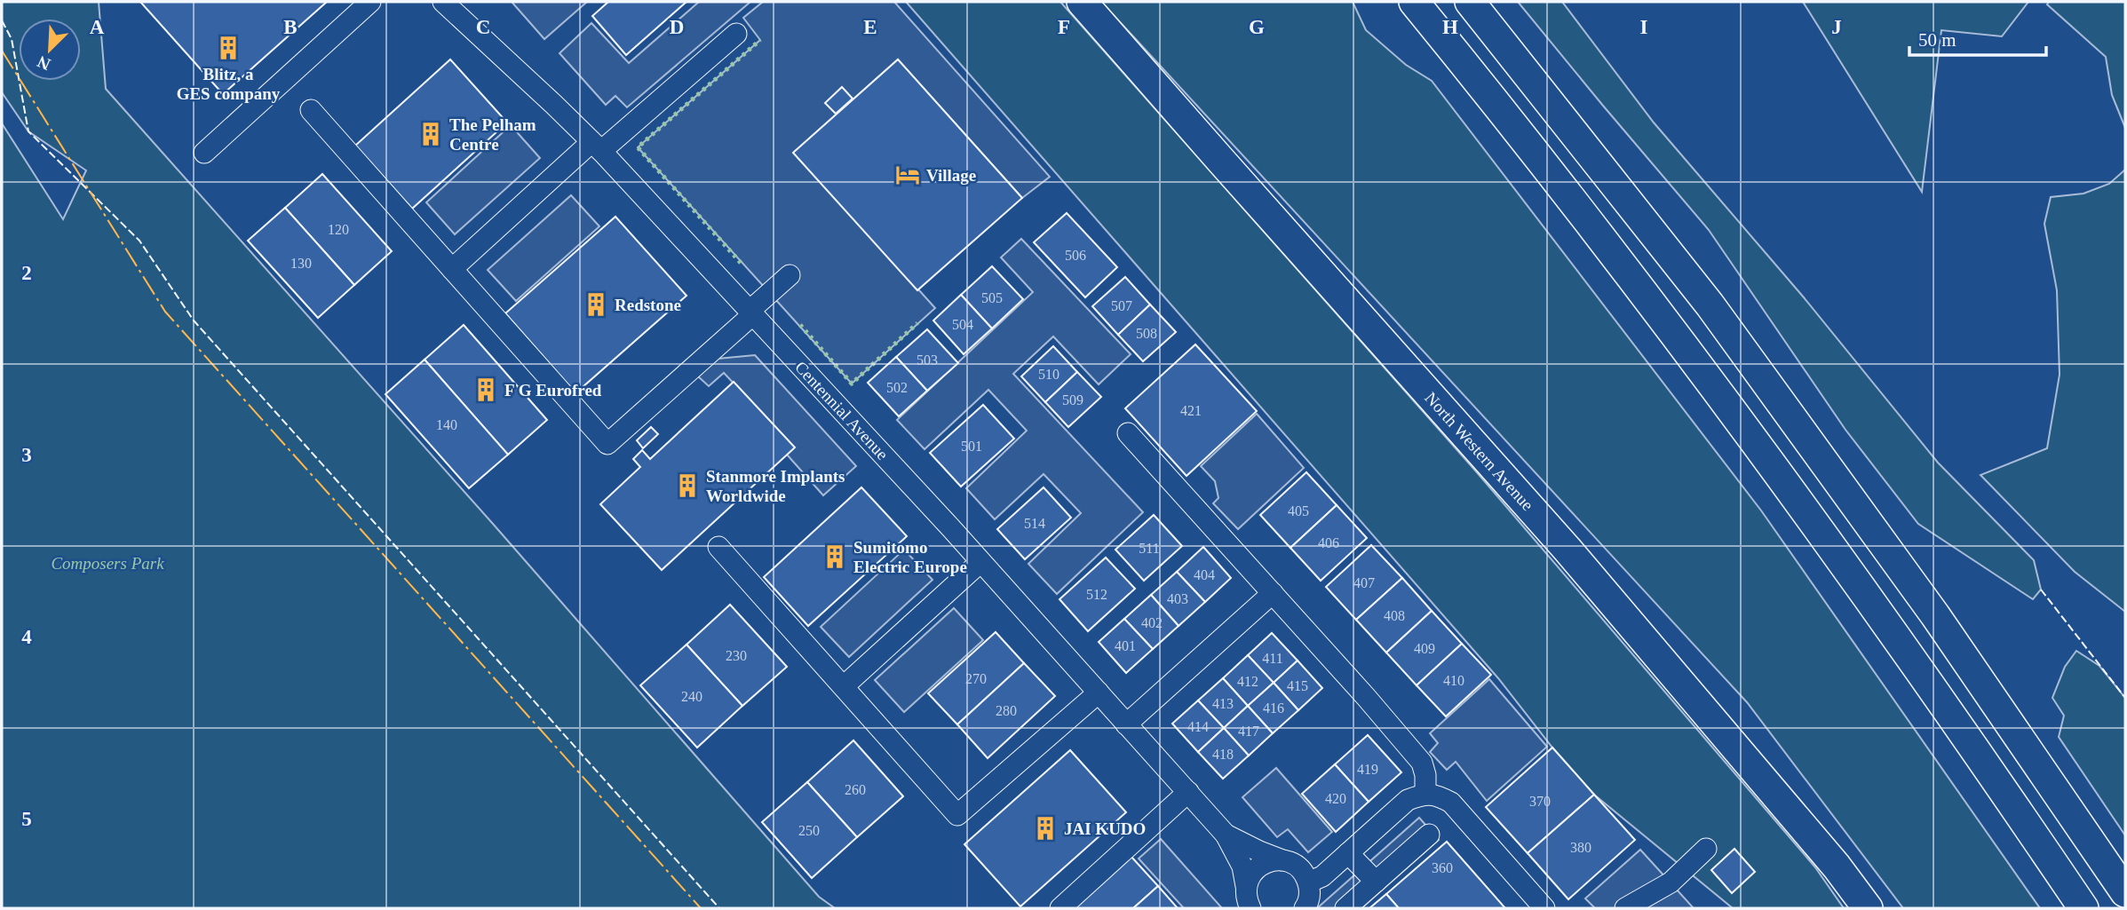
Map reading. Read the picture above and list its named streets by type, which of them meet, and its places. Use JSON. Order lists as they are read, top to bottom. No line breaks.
{"streets":{"highway":["North Western Avenue"],"street":["Centennial Avenue"]},"parks":["Composers Park"],"places":{"building":["Blitz, a GES company","The Pelham Centre","Redstone","F G Eurofred","Stanmore Implants Worldwide","Sumitomo Electric Europe","JAI KUDO"],"hotel":["Village"]},"house_numbers":["120","506","130","505","507","504","508","503","510","502","509","421","140","501","405","514","406","511","404","407","512","403","408","402","401","409","230","411","270","410","412","415","240","413","416","280","414","417","418","419","260","420","370","250","380","360"],"scale_bar":"50 m","north":"bottom left","grid":{"columns":["A","B","C","D","E","F","G","H","I","J"],"rows":["2","3","4","5"]}}
